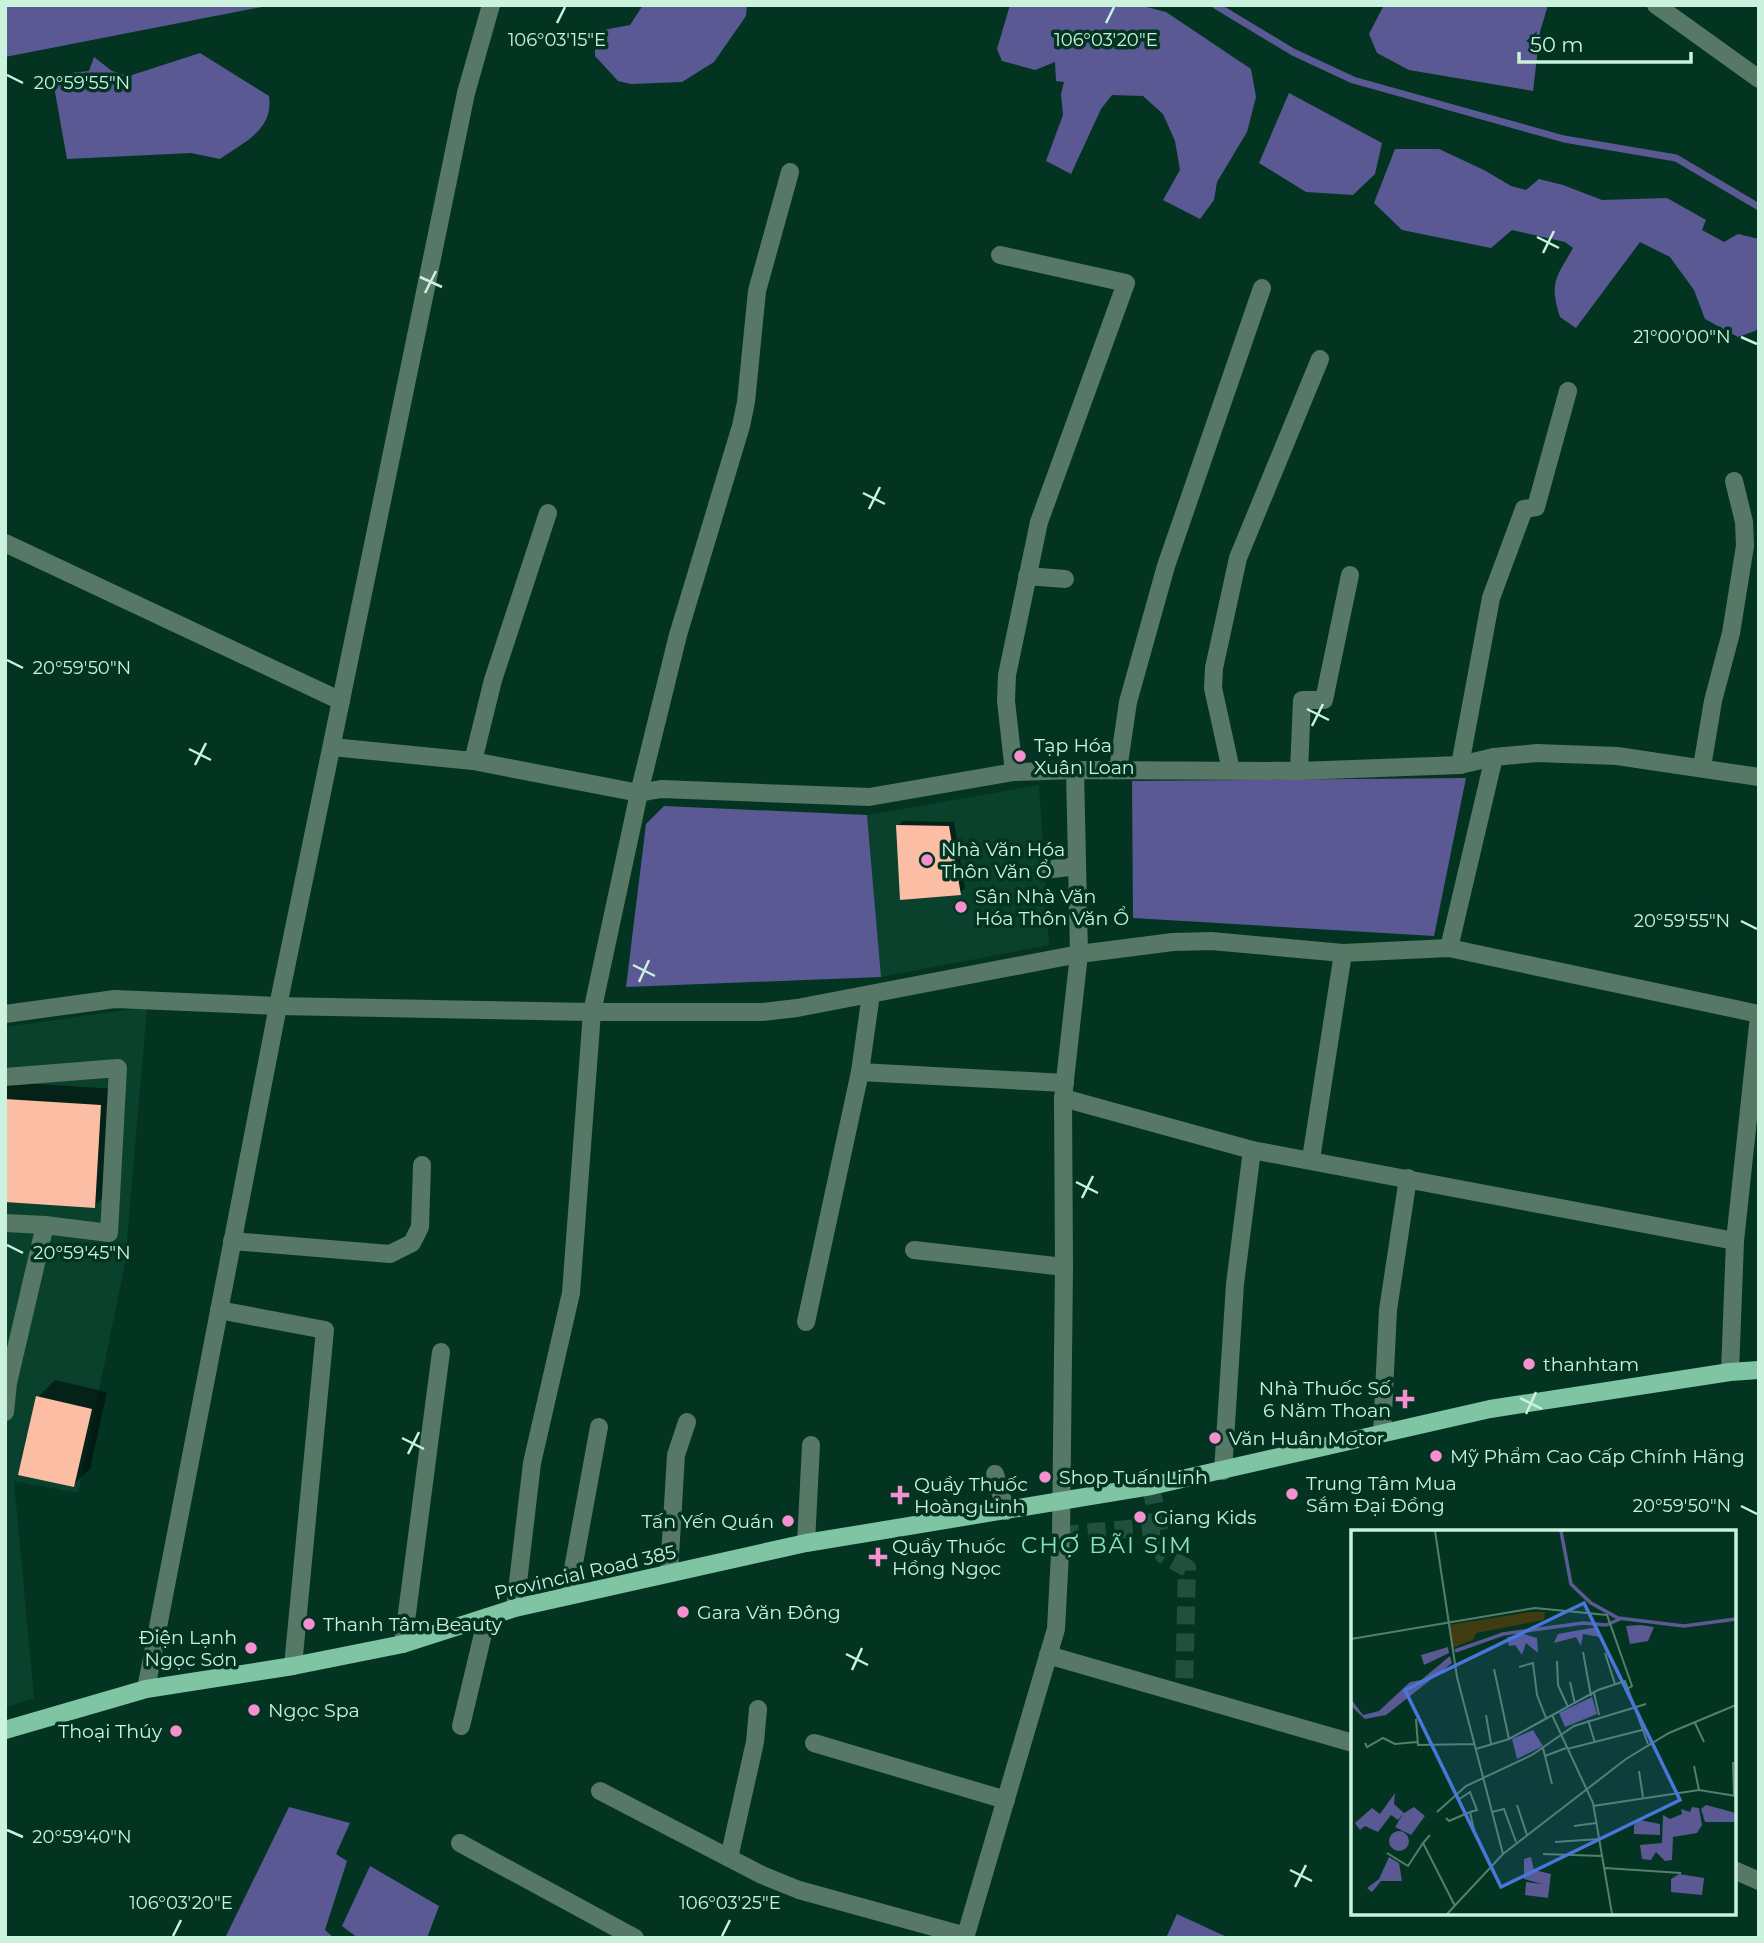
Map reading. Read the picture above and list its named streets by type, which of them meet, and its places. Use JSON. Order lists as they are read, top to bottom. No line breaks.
{"streets":{"main road":["Provincial Road 385"]},"districts":["CHỢ BÃI SIM"],"places":{"other":["Tạp Hóa Xuân Loan","Nhà Văn Hóa Thôn Văn Ổ","Sân Nhà Văn Hóa Thôn Văn Ổ","thanhtam","Văn Huân Motor","Mỹ Phẩm Cao Cấp Chính Hãng","Shop Tuấn Linh","Trung Tâm Mua Sắm Đại Đồng","Giang Kids","Tấn Yến Quán","Gara Văn Đông","Thanh Tâm Beauty","Điện Lạnh Ngọc Sơn","Ngọc Spa","Thoại Thúy"],"health":["Nhà Thuốc Số 6 Năm Thoan","Quầy Thuốc Hoàng Linh","Quầy Thuốc Hồng Ngọc"]},"scale_bar":"50 m","coordinates":["106°03'15\"E","106°03'20\"E","20°59'55\"N","21°00'00\"N","20°59'50\"N","20°59'45\"N","20°59'40\"N","106°03'25\"E"]}
